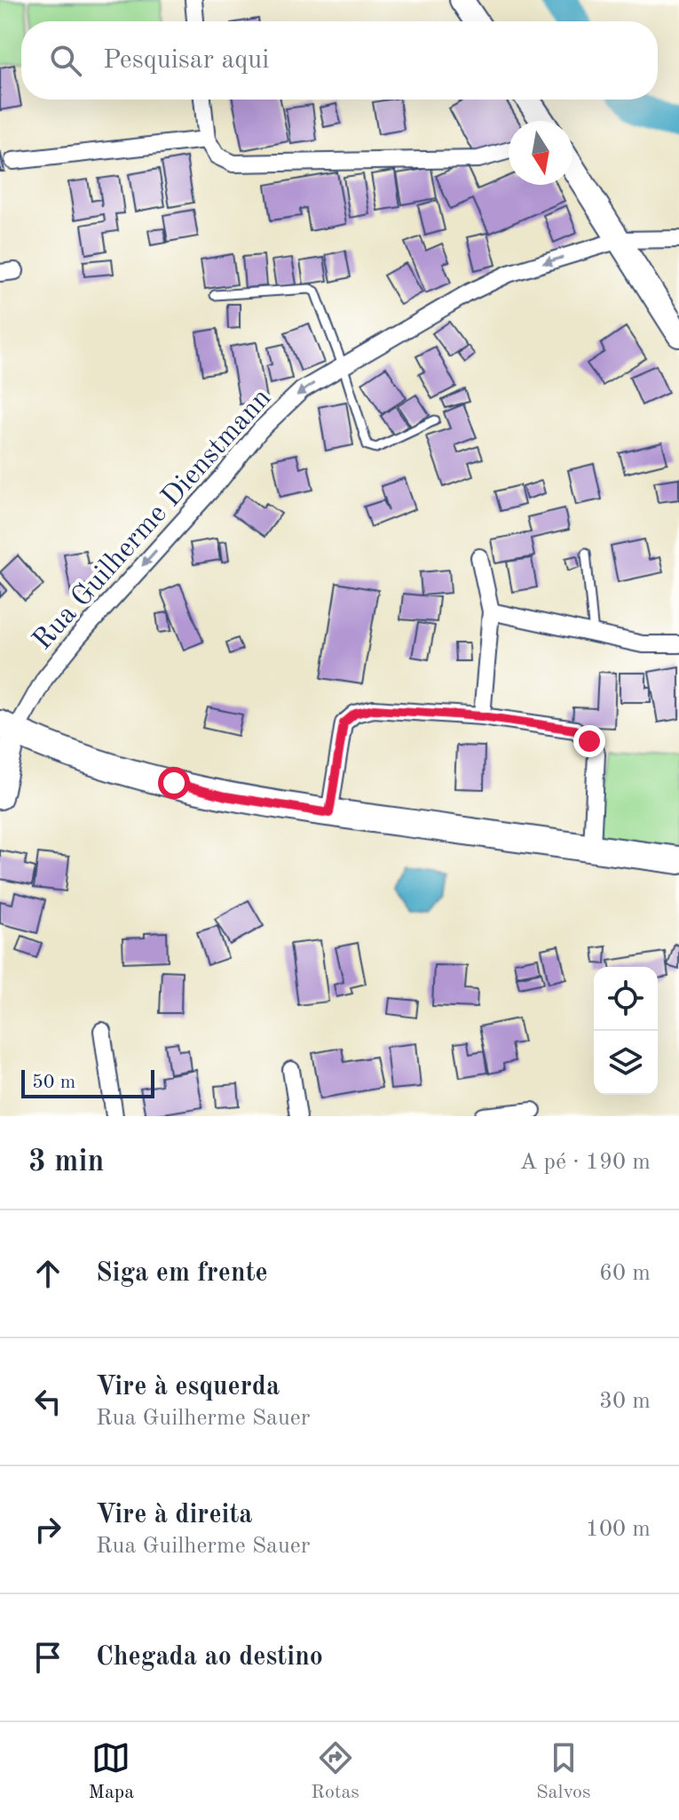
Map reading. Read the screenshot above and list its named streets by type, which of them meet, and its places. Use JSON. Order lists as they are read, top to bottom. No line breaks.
{"streets":{"street":["Rua Guilherme Dienstmann"]},"one_way":["Rua Guilherme Dienstmann"],"scale_bar":"50 m","north":"bottom","page":{"search":"Pesquisar aqui","scale":"50 m","heading":["3 min","A pé · 190 m"],"list":[["Siga em frente","60 m"],["Vire à esquerda","Rua Guilherme Sauer","30 m"],["Vire à direita","Rua Guilherme Sauer","100 m"],"Chegada ao destino"],"nav":["Mapa","Rotas","Salvos"]}}
